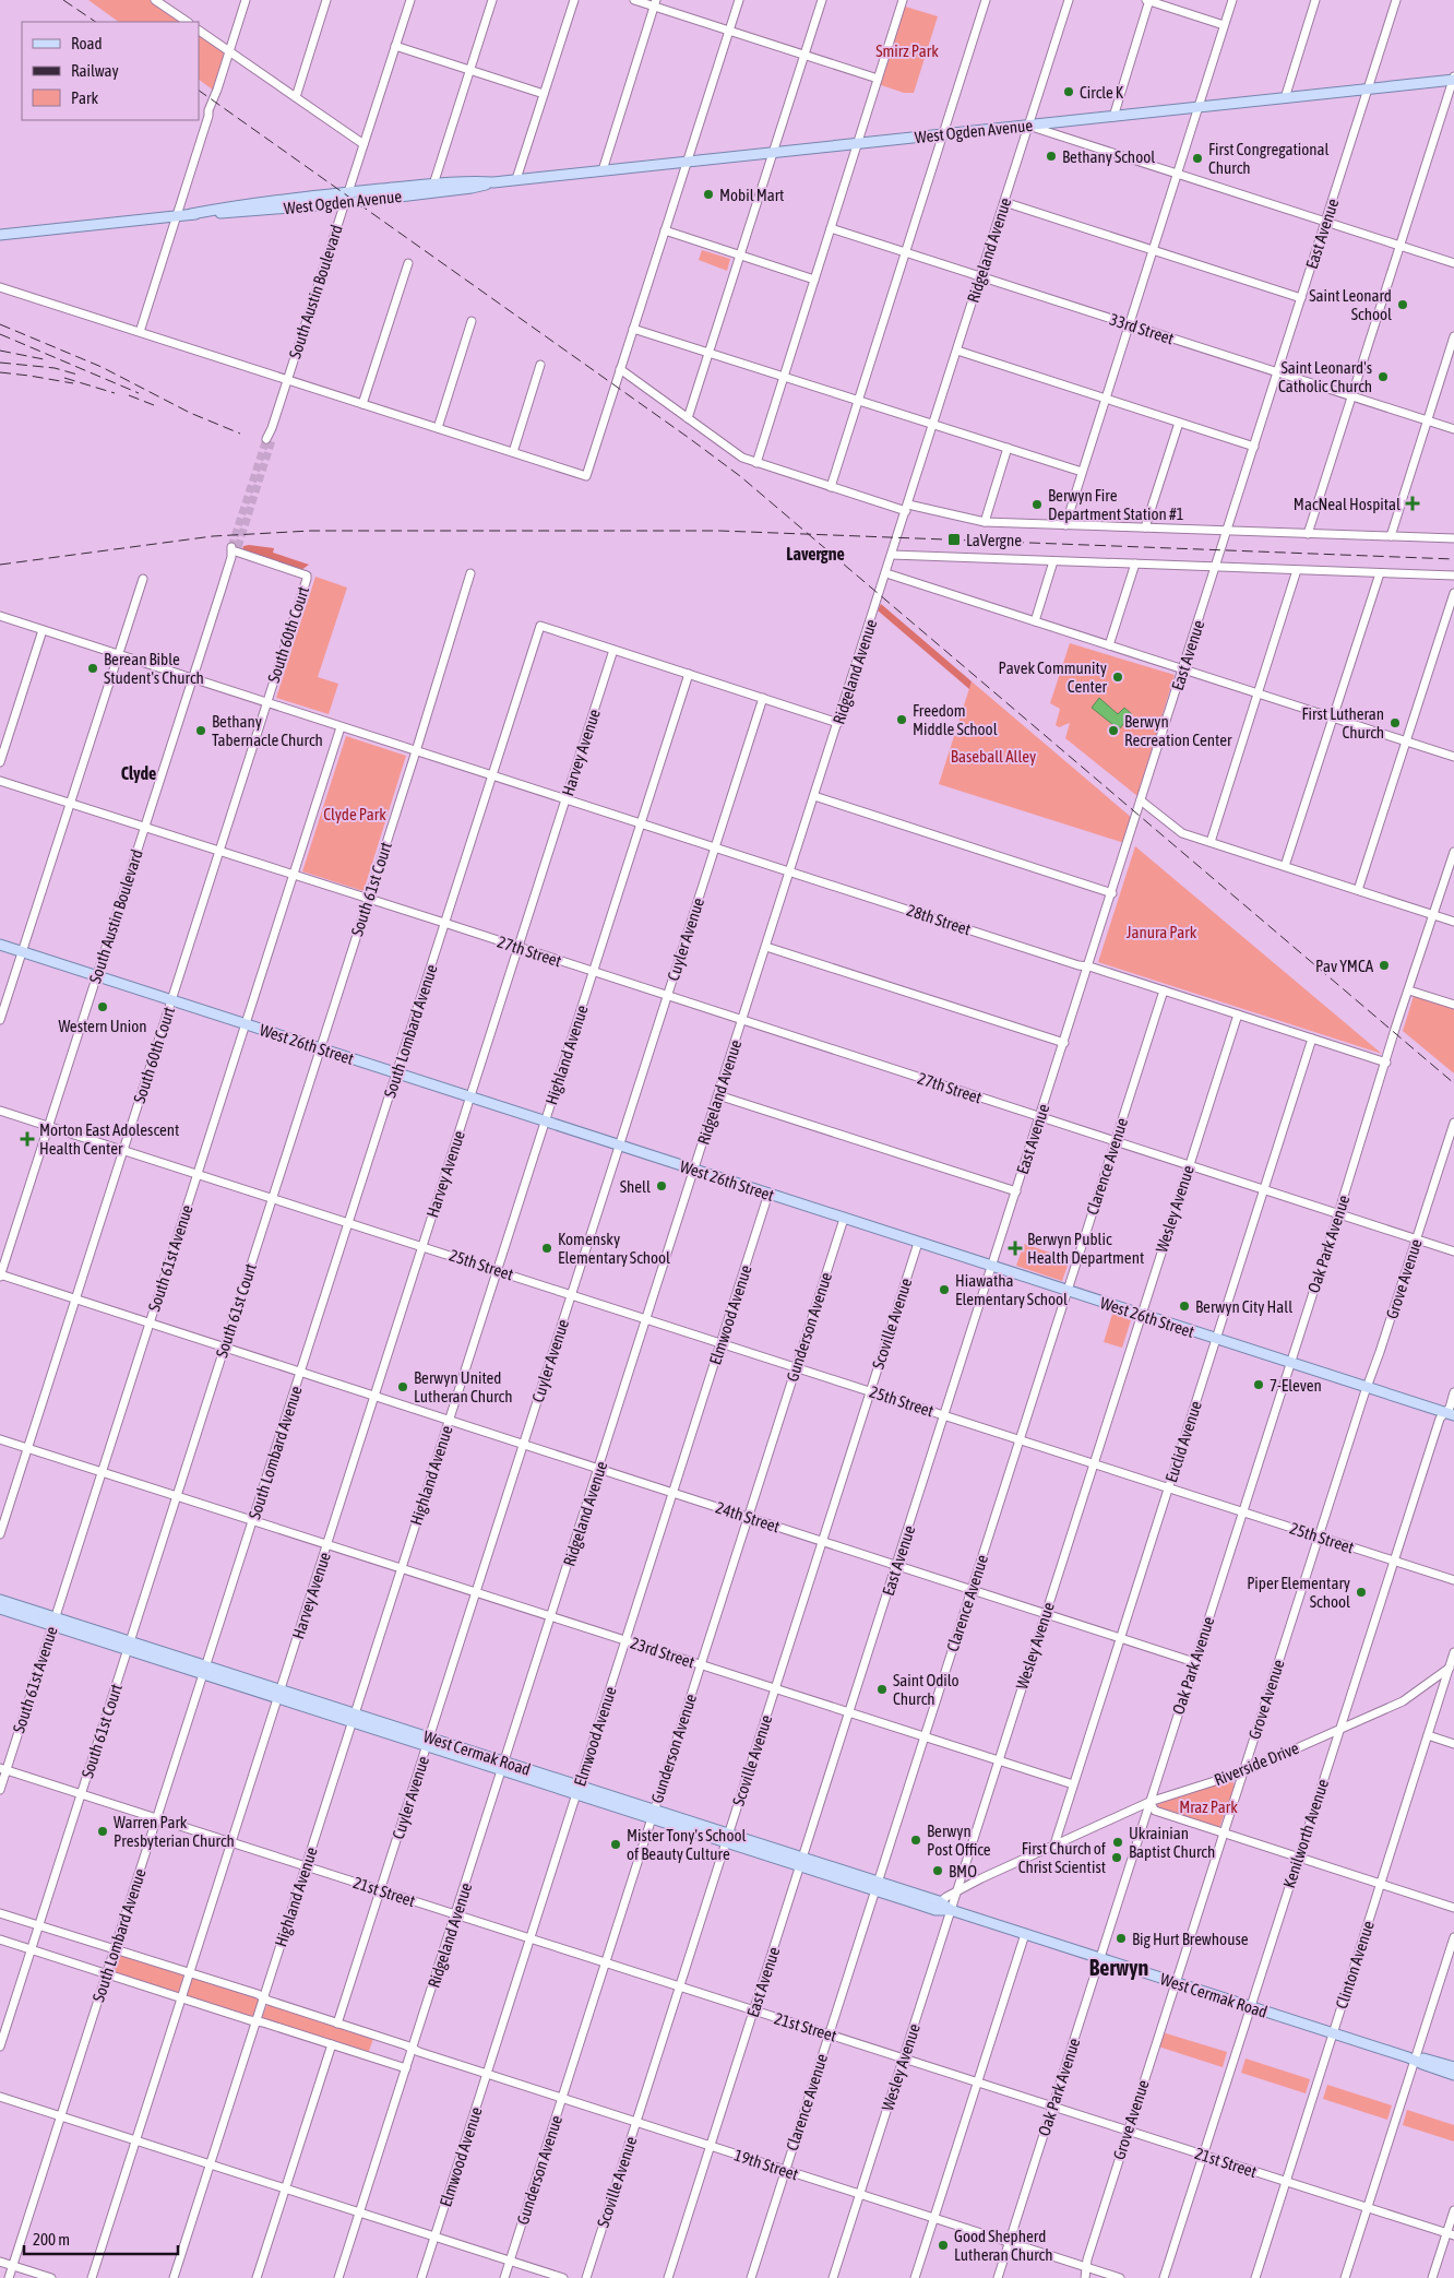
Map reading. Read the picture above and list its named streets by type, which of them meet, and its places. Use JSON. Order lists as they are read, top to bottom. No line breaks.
{"streets":{"main road":["West Ogden Avenue","West 26th Street","West Cermak Road"],"street":["East Avenue","Ridgeland Avenue","South Austin Boulevard","33rd Street","South 60th Court","Harvey Avenue","South 61st Court","28th Street","Cuyler Avenue","27th Street","South Lombard Avenue","Highland Avenue","Clarence Avenue","Wesley Avenue","Oak Park Avenue","South 61st Avenue","25th Street","Grove Avenue","Elmwood Avenue","Scoville Avenue","Gunderson Avenue","Euclid Avenue","24th Street","23rd Street","Riverside Drive","Kenilworth Avenue","21st Street","Clinton Avenue","19th Street"]},"crossings":[["West Ogden Avenue","East Avenue"],["West Ogden Avenue","Ridgeland Avenue"],["West Ogden Avenue","South Austin Boulevard"],["East Avenue","33rd Street"],["East Avenue","28th Street"],["East Avenue","27th Street"],["East Avenue","West 26th Street"],["East Avenue","25th Street"],["East Avenue","24th Street"],["East Avenue","23rd Street"],["East Avenue","West Cermak Road"],["East Avenue","21st Street"],["East Avenue","19th Street"],["Ridgeland Avenue","33rd Street"],["Ridgeland Avenue","28th Street"],["Ridgeland Avenue","27th Street"],["Ridgeland Avenue","West 26th Street"],["Ridgeland Avenue","25th Street"],["Ridgeland Avenue","24th Street"],["Ridgeland Avenue","23rd Street"],["Ridgeland Avenue","West Cermak Road"],["Ridgeland Avenue","21st Street"],["Ridgeland Avenue","19th Street"],["South Austin Boulevard","South 60th Court"],["South Austin Boulevard","28th Street"],["South Austin Boulevard","27th Street"],["South Austin Boulevard","West 26th Street"],["South Austin Boulevard","25th Street"],["South Austin Boulevard","24th Street"],["South 60th Court","28th Street"],["South 60th Court","27th Street"],["South 60th Court","West 26th Street"],["South 60th Court","25th Street"],["South 60th Court","24th Street"],["South 60th Court","23rd Street"],["Harvey Avenue","28th Street"],["Harvey Avenue","27th Street"],["Harvey Avenue","South Lombard Avenue"],["Harvey Avenue","West 26th Street"],["Harvey Avenue","25th Street"],["Harvey Avenue","24th Street"],["Harvey Avenue","23rd Street"],["Harvey Avenue","West Cermak Road"],["Harvey Avenue","21st Street"],["Harvey Avenue","19th Street"],["South 61st Court","28th Street"],["South 61st Court","27th Street"],["South 61st Court","West 26th Street"],["South 61st Court","25th Street"],["South 61st Court","24th Street"],["South 61st Court","23rd Street"],["South 61st Court","West Cermak Road"],["South 61st Court","21st Street"],["South 61st Court","19th Street"],["28th Street","Cuyler Avenue"],["28th Street","South Lombard Avenue"],["28th Street","Highland Avenue"],["28th Street","Clarence Avenue"],["28th Street","Wesley Avenue"],["28th Street","Oak Park Avenue"],["28th Street","South 61st Avenue"],["28th Street","Euclid Avenue"],["Cuyler Avenue","27th Street"],["Cuyler Avenue","West 26th Street"],["Cuyler Avenue","25th Street"],["Cuyler Avenue","24th Street"],["Cuyler Avenue","23rd Street"],["Cuyler Avenue","West Cermak Road"],["Cuyler Avenue","21st Street"],["Cuyler Avenue","19th Street"],["27th Street","South Lombard Avenue"],["27th Street","Highland Avenue"],["27th Street","Clarence Avenue"],["27th Street","Wesley Avenue"],["27th Street","Oak Park Avenue"],["27th Street","South 61st Avenue"],["27th Street","Grove Avenue"],["27th Street","Euclid Avenue"],["South Lombard Avenue","West 26th Street"],["South Lombard Avenue","25th Street"],["South Lombard Avenue","24th Street"],["South Lombard Avenue","23rd Street"],["South Lombard Avenue","West Cermak Road"],["South Lombard Avenue","21st Street"],["South Lombard Avenue","19th Street"],["West 26th Street","Highland Avenue"],["West 26th Street","Clarence Avenue"],["West 26th Street","Wesley Avenue"],["West 26th Street","Oak Park Avenue"],["West 26th Street","South 61st Avenue"],["West 26th Street","Grove Avenue"],["West 26th Street","Elmwood Avenue"],["West 26th Street","Scoville Avenue"],["West 26th Street","Gunderson Avenue"],["West 26th Street","Euclid Avenue"],["West 26th Street","Kenilworth Avenue"],["Highland Avenue","25th Street"],["Highland Avenue","24th Street"],["Highland Avenue","23rd Street"],["Highland Avenue","West Cermak Road"],["Highland Avenue","21st Street"],["Highland Avenue","19th Street"],["Clarence Avenue","25th Street"],["Clarence Avenue","24th Street"],["Clarence Avenue","23rd Street"],["Clarence Avenue","West Cermak Road"],["Clarence Avenue","21st Street"],["Clarence Avenue","19th Street"],["Wesley Avenue","25th Street"],["Wesley Avenue","24th Street"],["Wesley Avenue","23rd Street"],["Wesley Avenue","West Cermak Road"],["Wesley Avenue","Riverside Drive"],["Wesley Avenue","21st Street"],["Wesley Avenue","19th Street"],["Oak Park Avenue","25th Street"],["Oak Park Avenue","24th Street"],["Oak Park Avenue","West Cermak Road"],["Oak Park Avenue","Riverside Drive"],["Oak Park Avenue","21st Street"],["Oak Park Avenue","19th Street"],["South 61st Avenue","25th Street"],["South 61st Avenue","24th Street"],["South 61st Avenue","23rd Street"],["South 61st Avenue","West Cermak Road"],["South 61st Avenue","21st Street"],["25th Street","Grove Avenue"],["25th Street","Elmwood Avenue"],["25th Street","Scoville Avenue"],["25th Street","Gunderson Avenue"],["25th Street","Euclid Avenue"],["25th Street","Kenilworth Avenue"],["Grove Avenue","West Cermak Road"],["Grove Avenue","Riverside Drive"],["Grove Avenue","21st Street"],["Grove Avenue","19th Street"],["Elmwood Avenue","24th Street"],["Elmwood Avenue","23rd Street"],["Elmwood Avenue","West Cermak Road"],["Elmwood Avenue","21st Street"],["Elmwood Avenue","19th Street"],["Scoville Avenue","24th Street"],["Scoville Avenue","23rd Street"],["Scoville Avenue","West Cermak Road"],["Scoville Avenue","21st Street"],["Scoville Avenue","19th Street"],["Gunderson Avenue","24th Street"],["Gunderson Avenue","23rd Street"],["Gunderson Avenue","West Cermak Road"],["Gunderson Avenue","21st Street"],["Gunderson Avenue","19th Street"],["Euclid Avenue","24th Street"],["Euclid Avenue","23rd Street"],["Euclid Avenue","Riverside Drive"],["West Cermak Road","Riverside Drive"],["West Cermak Road","Kenilworth Avenue"],["West Cermak Road","Clinton Avenue"],["Riverside Drive","Kenilworth Avenue"],["Riverside Drive","Clinton Avenue"],["Kenilworth Avenue","21st Street"],["21st Street","Clinton Avenue"]],"districts":["Lavergne","Clyde","Berwyn"],"parks":["Smirz Park","Baseball Alley","Clyde Park","Janura Park","Mraz Park"],"places":{"other":["Circle K","Bethany School","First Congregational Church","Mobil Mart","Saint Leonard School","Saint Leonard's Catholic Church","Berwyn Fire Department Station #1","Berean Bible Student's Church","Pavek Community Center","Freedom Middle School","First Lutheran Church","Bethany Tabernacle Church","Berwyn Recreation Center","Pav YMCA","Western Union","Shell","Komensky Elementary School","Hiawatha Elementary School","Berwyn City Hall","7-Eleven","Berwyn United Lutheran Church","Piper Elementary School","Saint Odilo Church","Warren Park Presbyterian Church","Berwyn Post Office","Ukrainian Baptist Church","Mister Tony's School of Beauty Culture","First Church of Christ Scientist","BMO","Big Hurt Brewhouse","Good Shepherd Lutheran Church"],"health":["MacNeal Hospital","Morton East Adolescent Health Center","Berwyn Public Health Department"],"transit":["LaVergne"]},"legend":["Road","Railway","Park"],"scale_bar":"200 m"}
